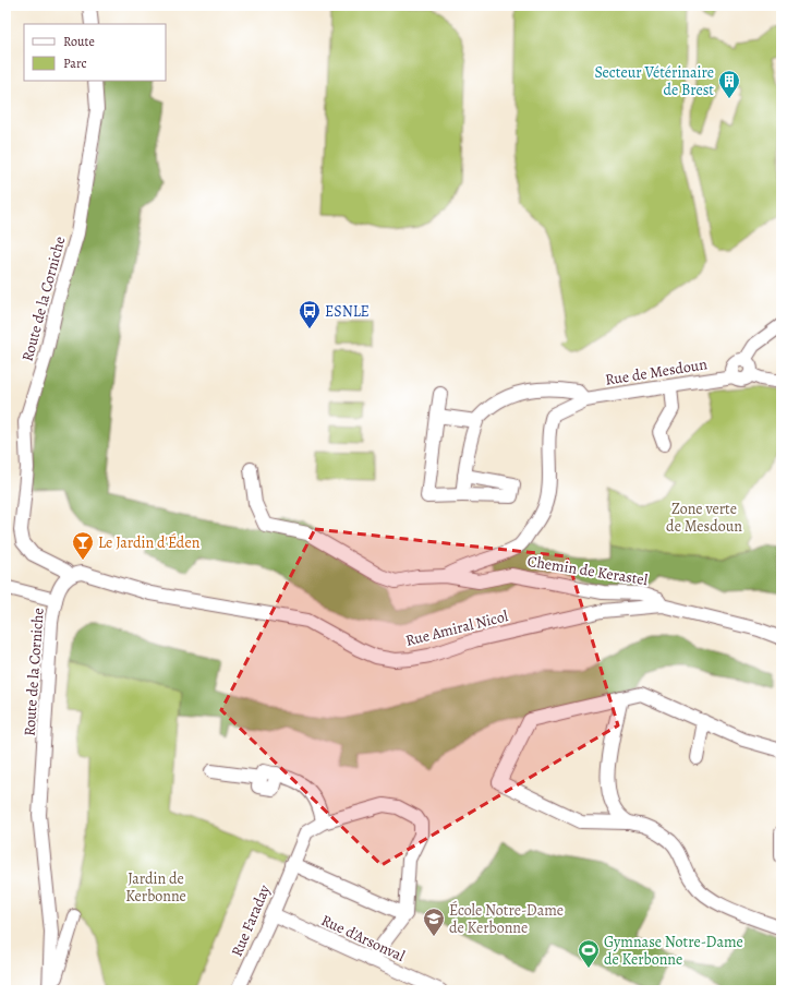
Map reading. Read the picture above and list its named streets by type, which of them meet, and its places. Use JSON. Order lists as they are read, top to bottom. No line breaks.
{"streets":{"street":["Route de la Corniche","Rue de Mesdoun","Chemin de Kerastel","Rue Amiral Nicol","Rue Faraday","Rue d'Arsonval"]},"crossings":[["Route de la Corniche","Rue Amiral Nicol"],["Rue de Mesdoun","Chemin de Kerastel"],["Chemin de Kerastel","Rue Amiral Nicol"],["Rue Faraday","Rue d'Arsonval"]],"parks":["Zone verte de Mesdoun","Jardin de Kerbonne"],"places":{"building":["Secteur Vétérinaire de Brest"],"bus stop":["ESNLE"],"bar":["Le Jardin d'Éden"],"school or university":["École Notre-Dame de Kerbonne"],"sports":["Gymnase Notre-Dame de Kerbonne"]},"legend":["Route","Parc"]}
